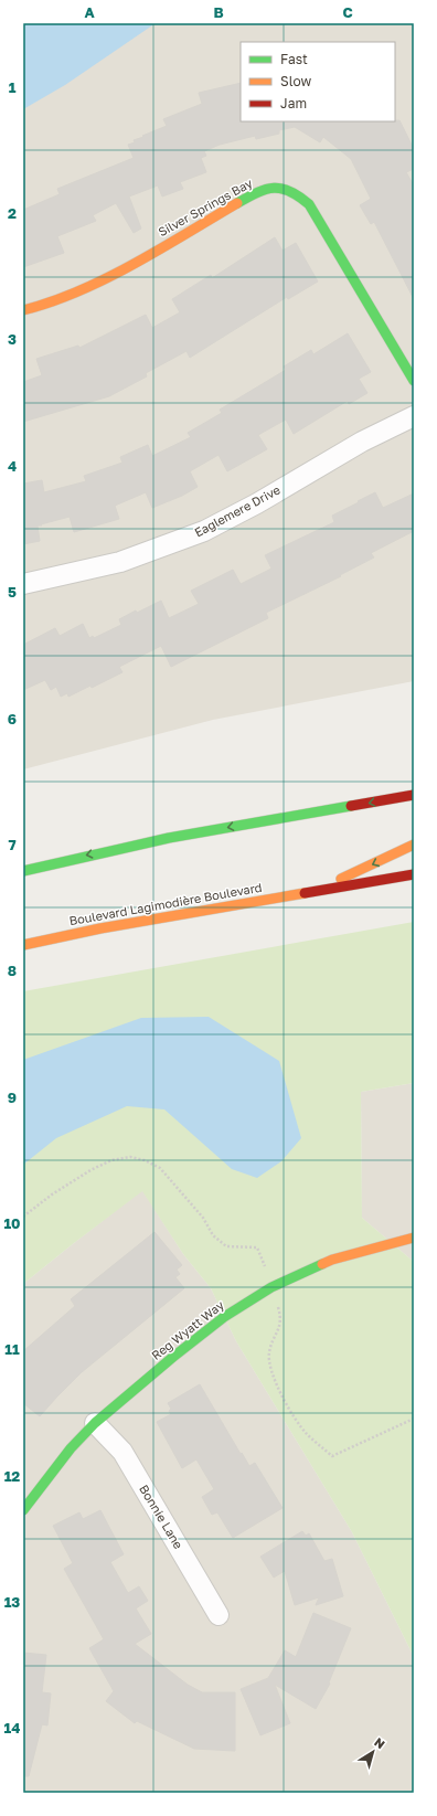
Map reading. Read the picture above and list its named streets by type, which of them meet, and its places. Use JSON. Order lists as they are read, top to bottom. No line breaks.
{"streets":{"street":["Silver Springs Bay","Eaglemere Drive","Boulevard Lagimodière Boulevard","Reg Wyatt Way","Bonnie Lane"]},"crossings":[["Reg Wyatt Way","Bonnie Lane"]],"legend":["Fast","Slow","Jam"],"north":"top right","grid":{"columns":["A","B","C"],"rows":["1","2","3","4","5","6","7","8","9","10","11","12","13","14"]}}
